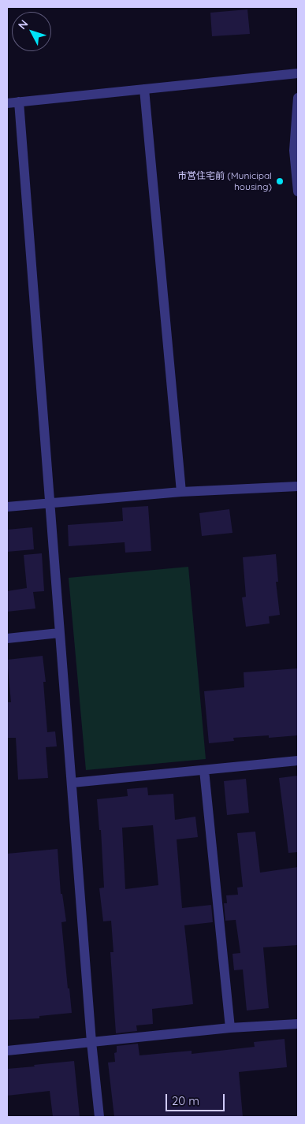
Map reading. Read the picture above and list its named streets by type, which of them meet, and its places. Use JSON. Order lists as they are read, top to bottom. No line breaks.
{"places":["市営住宅前 (Municipal housing)"],"scale_bar":"20 m","north":"top left"}
